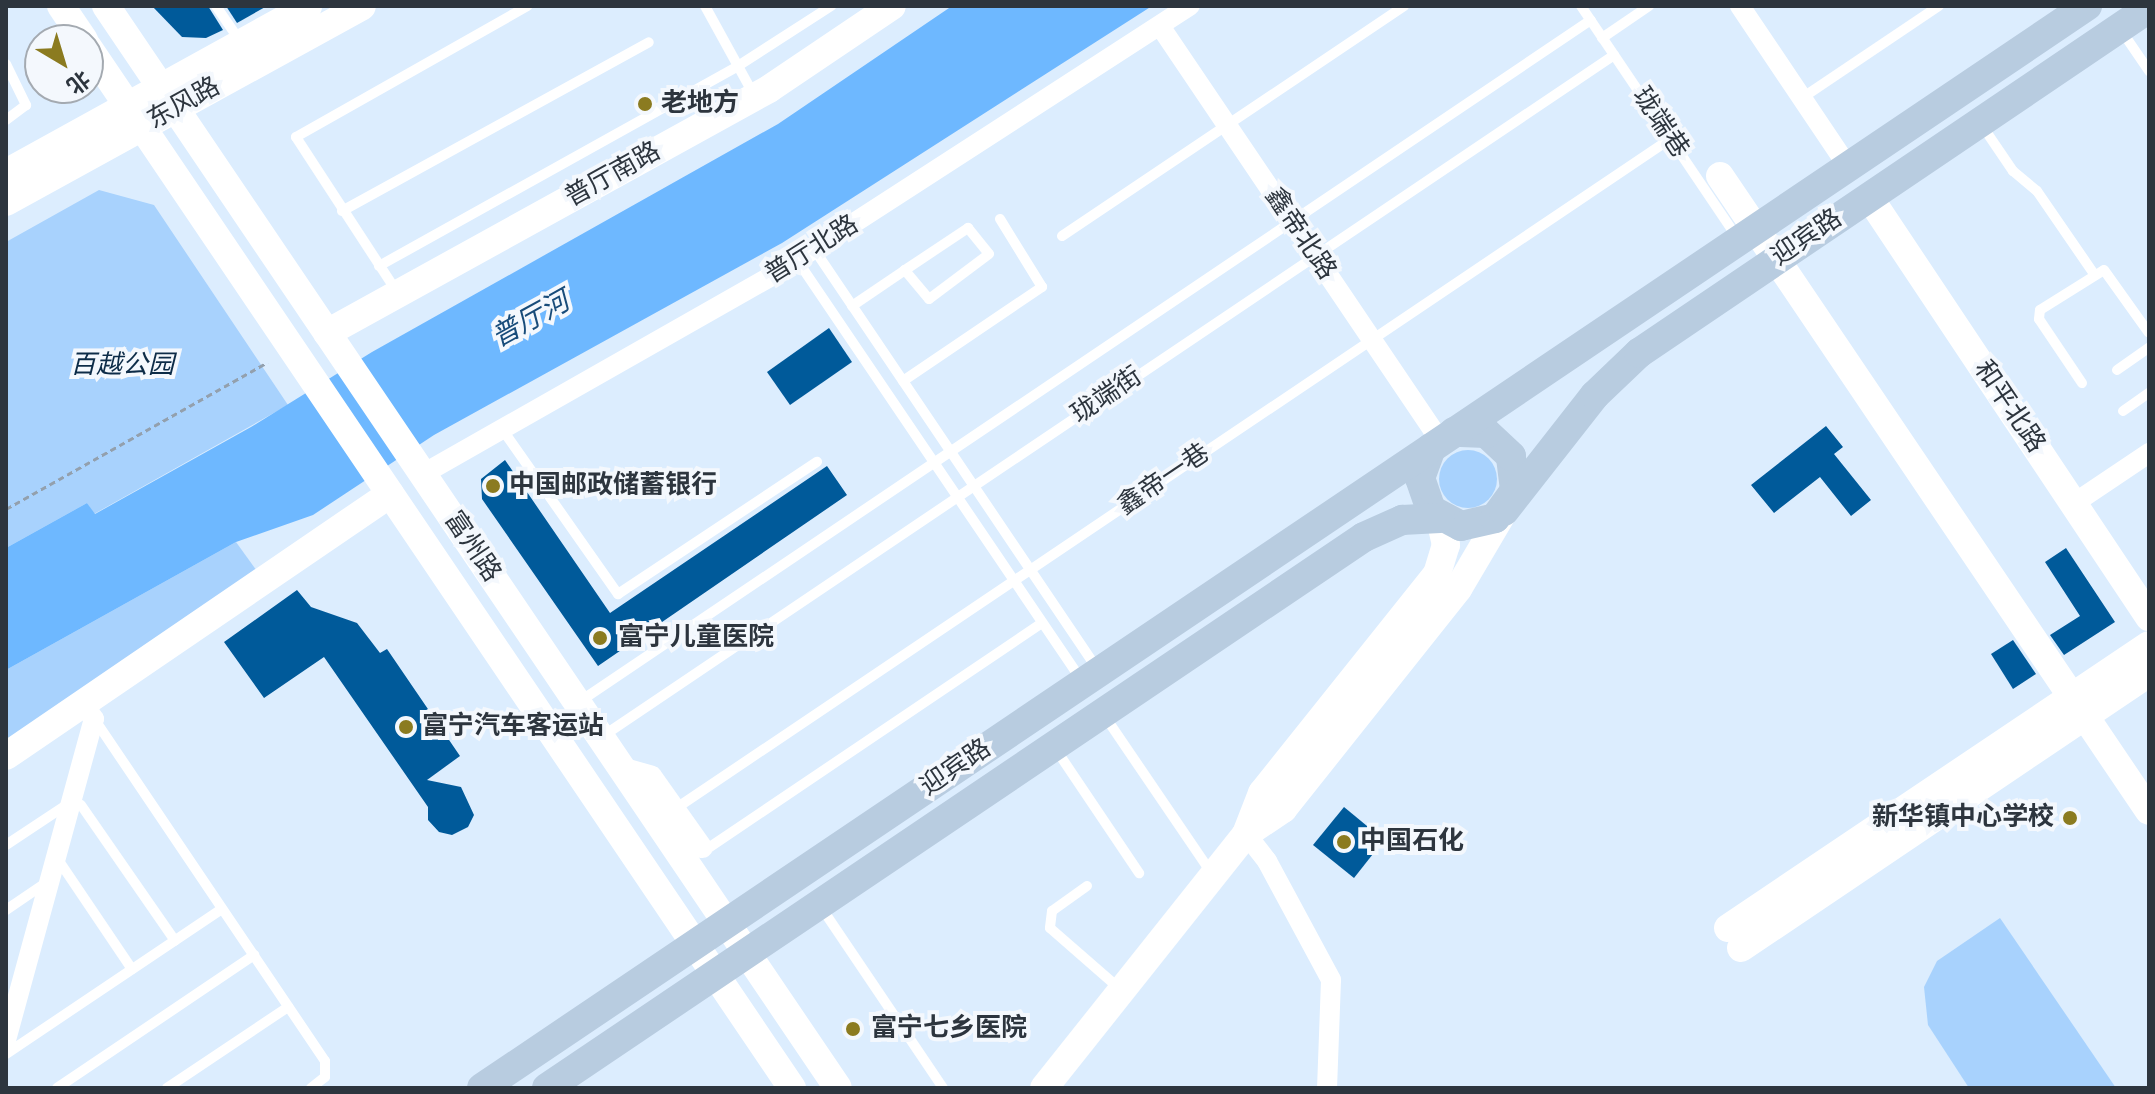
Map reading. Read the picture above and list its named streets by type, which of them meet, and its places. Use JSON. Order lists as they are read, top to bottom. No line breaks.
{"streets":{"main road":["东风路","普厅南路","迎宾路","和平北路","富州路"],"street":["鑫帝北路","普厅北路"],"lane":["珑端巷","珑端街","鑫帝一巷"]},"crossings":[["东风路","富州路"],["珑端巷","迎宾路"],["珑端巷","珑端街"],["珑端巷","鑫帝一巷"],["普厅南路","富州路"],["鑫帝北路","迎宾路"],["鑫帝北路","普厅北路"],["鑫帝北路","珑端街"],["鑫帝北路","鑫帝一巷"],["迎宾路","和平北路"],["迎宾路","富州路"],["普厅北路","富州路"],["珑端街","富州路"],["鑫帝一巷","富州路"]],"water":["普厅河"],"parks":["百越公园"],"places":["老地方","中国邮政储蓄银行","富宁儿童医院","富宁汽车客运站","新华镇中心学校","中国石化","富宁七乡医院"],"north":"bottom right"}
